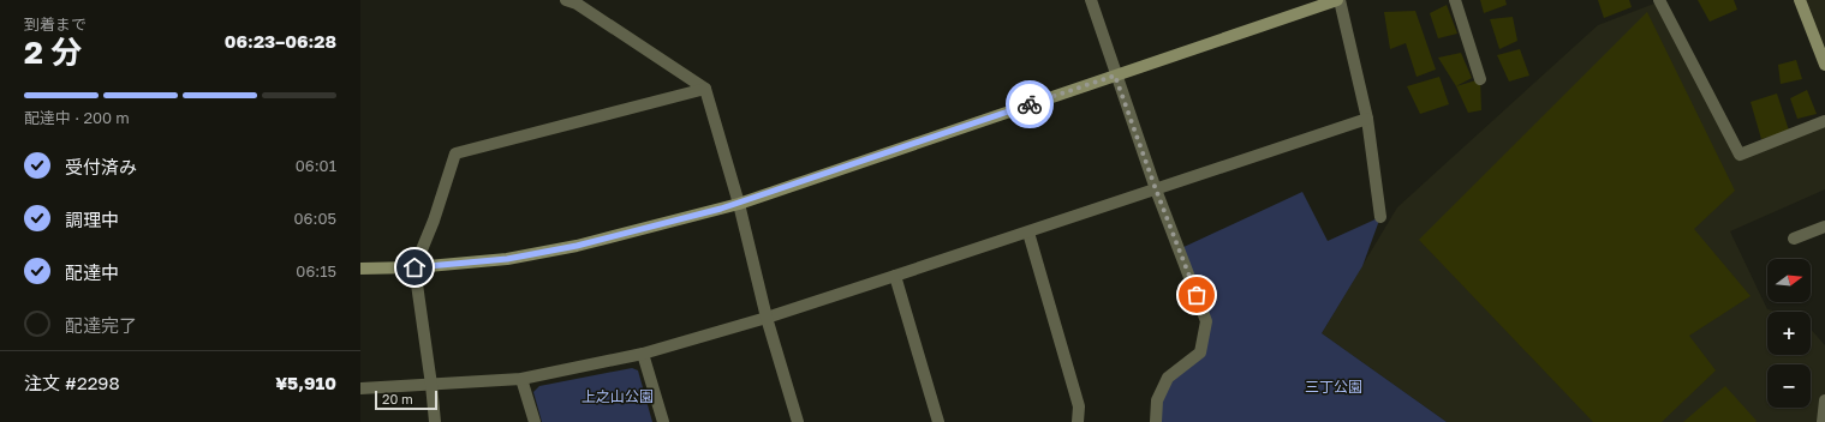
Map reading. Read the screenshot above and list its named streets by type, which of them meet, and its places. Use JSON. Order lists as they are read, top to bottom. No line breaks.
{"parks":["三丁公園","上之山公園"],"scale_bar":"20 m","north":"right","page":{"heading":["2 分","到着まで","06:23–06:28"],"panel":["注文 #2298","¥5,910"],"bar":"配達中 · 200 m","list":[["受付済み","06:01"],["調理中","06:05"],["配達中","06:15"],"配達完了"],"map_buttons":["+","−"],"scale":"20 m"}}
